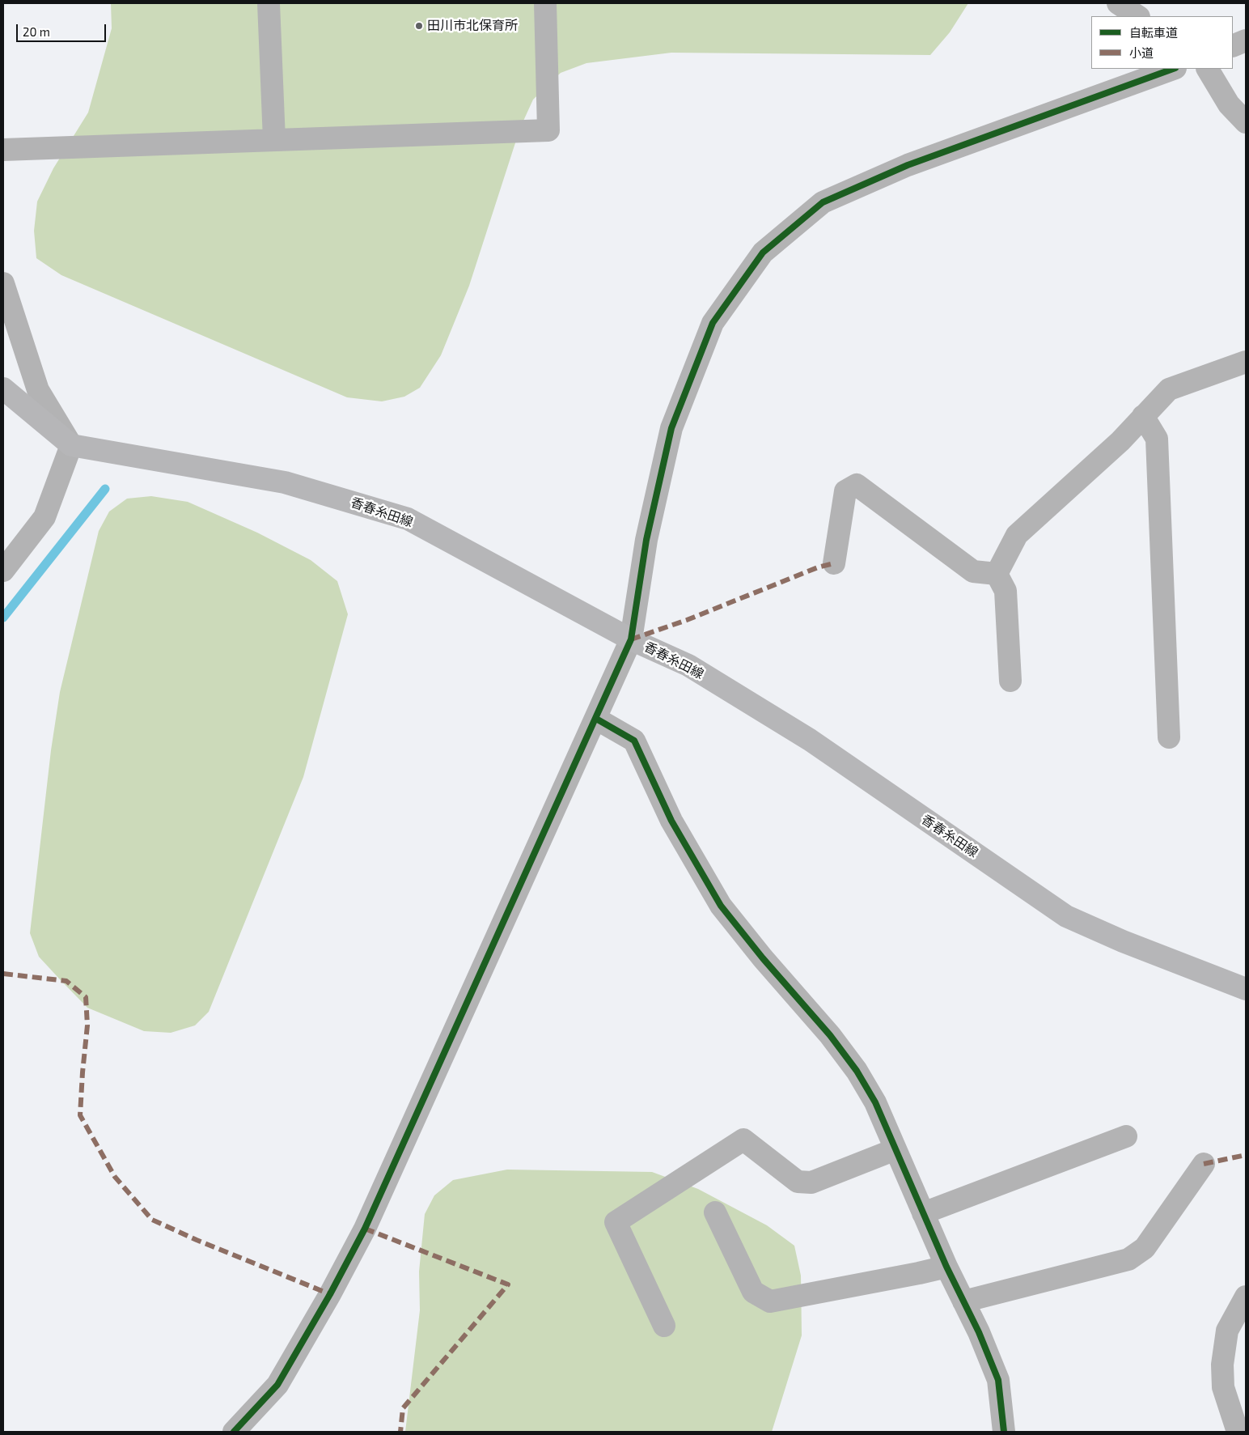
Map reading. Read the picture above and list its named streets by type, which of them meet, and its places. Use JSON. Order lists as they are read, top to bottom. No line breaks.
{"streets":{"main road":["香春糸田線"]},"places":["田川市北保育所"],"legend":["自転車道","小道"],"scale_bar":"20 m"}
